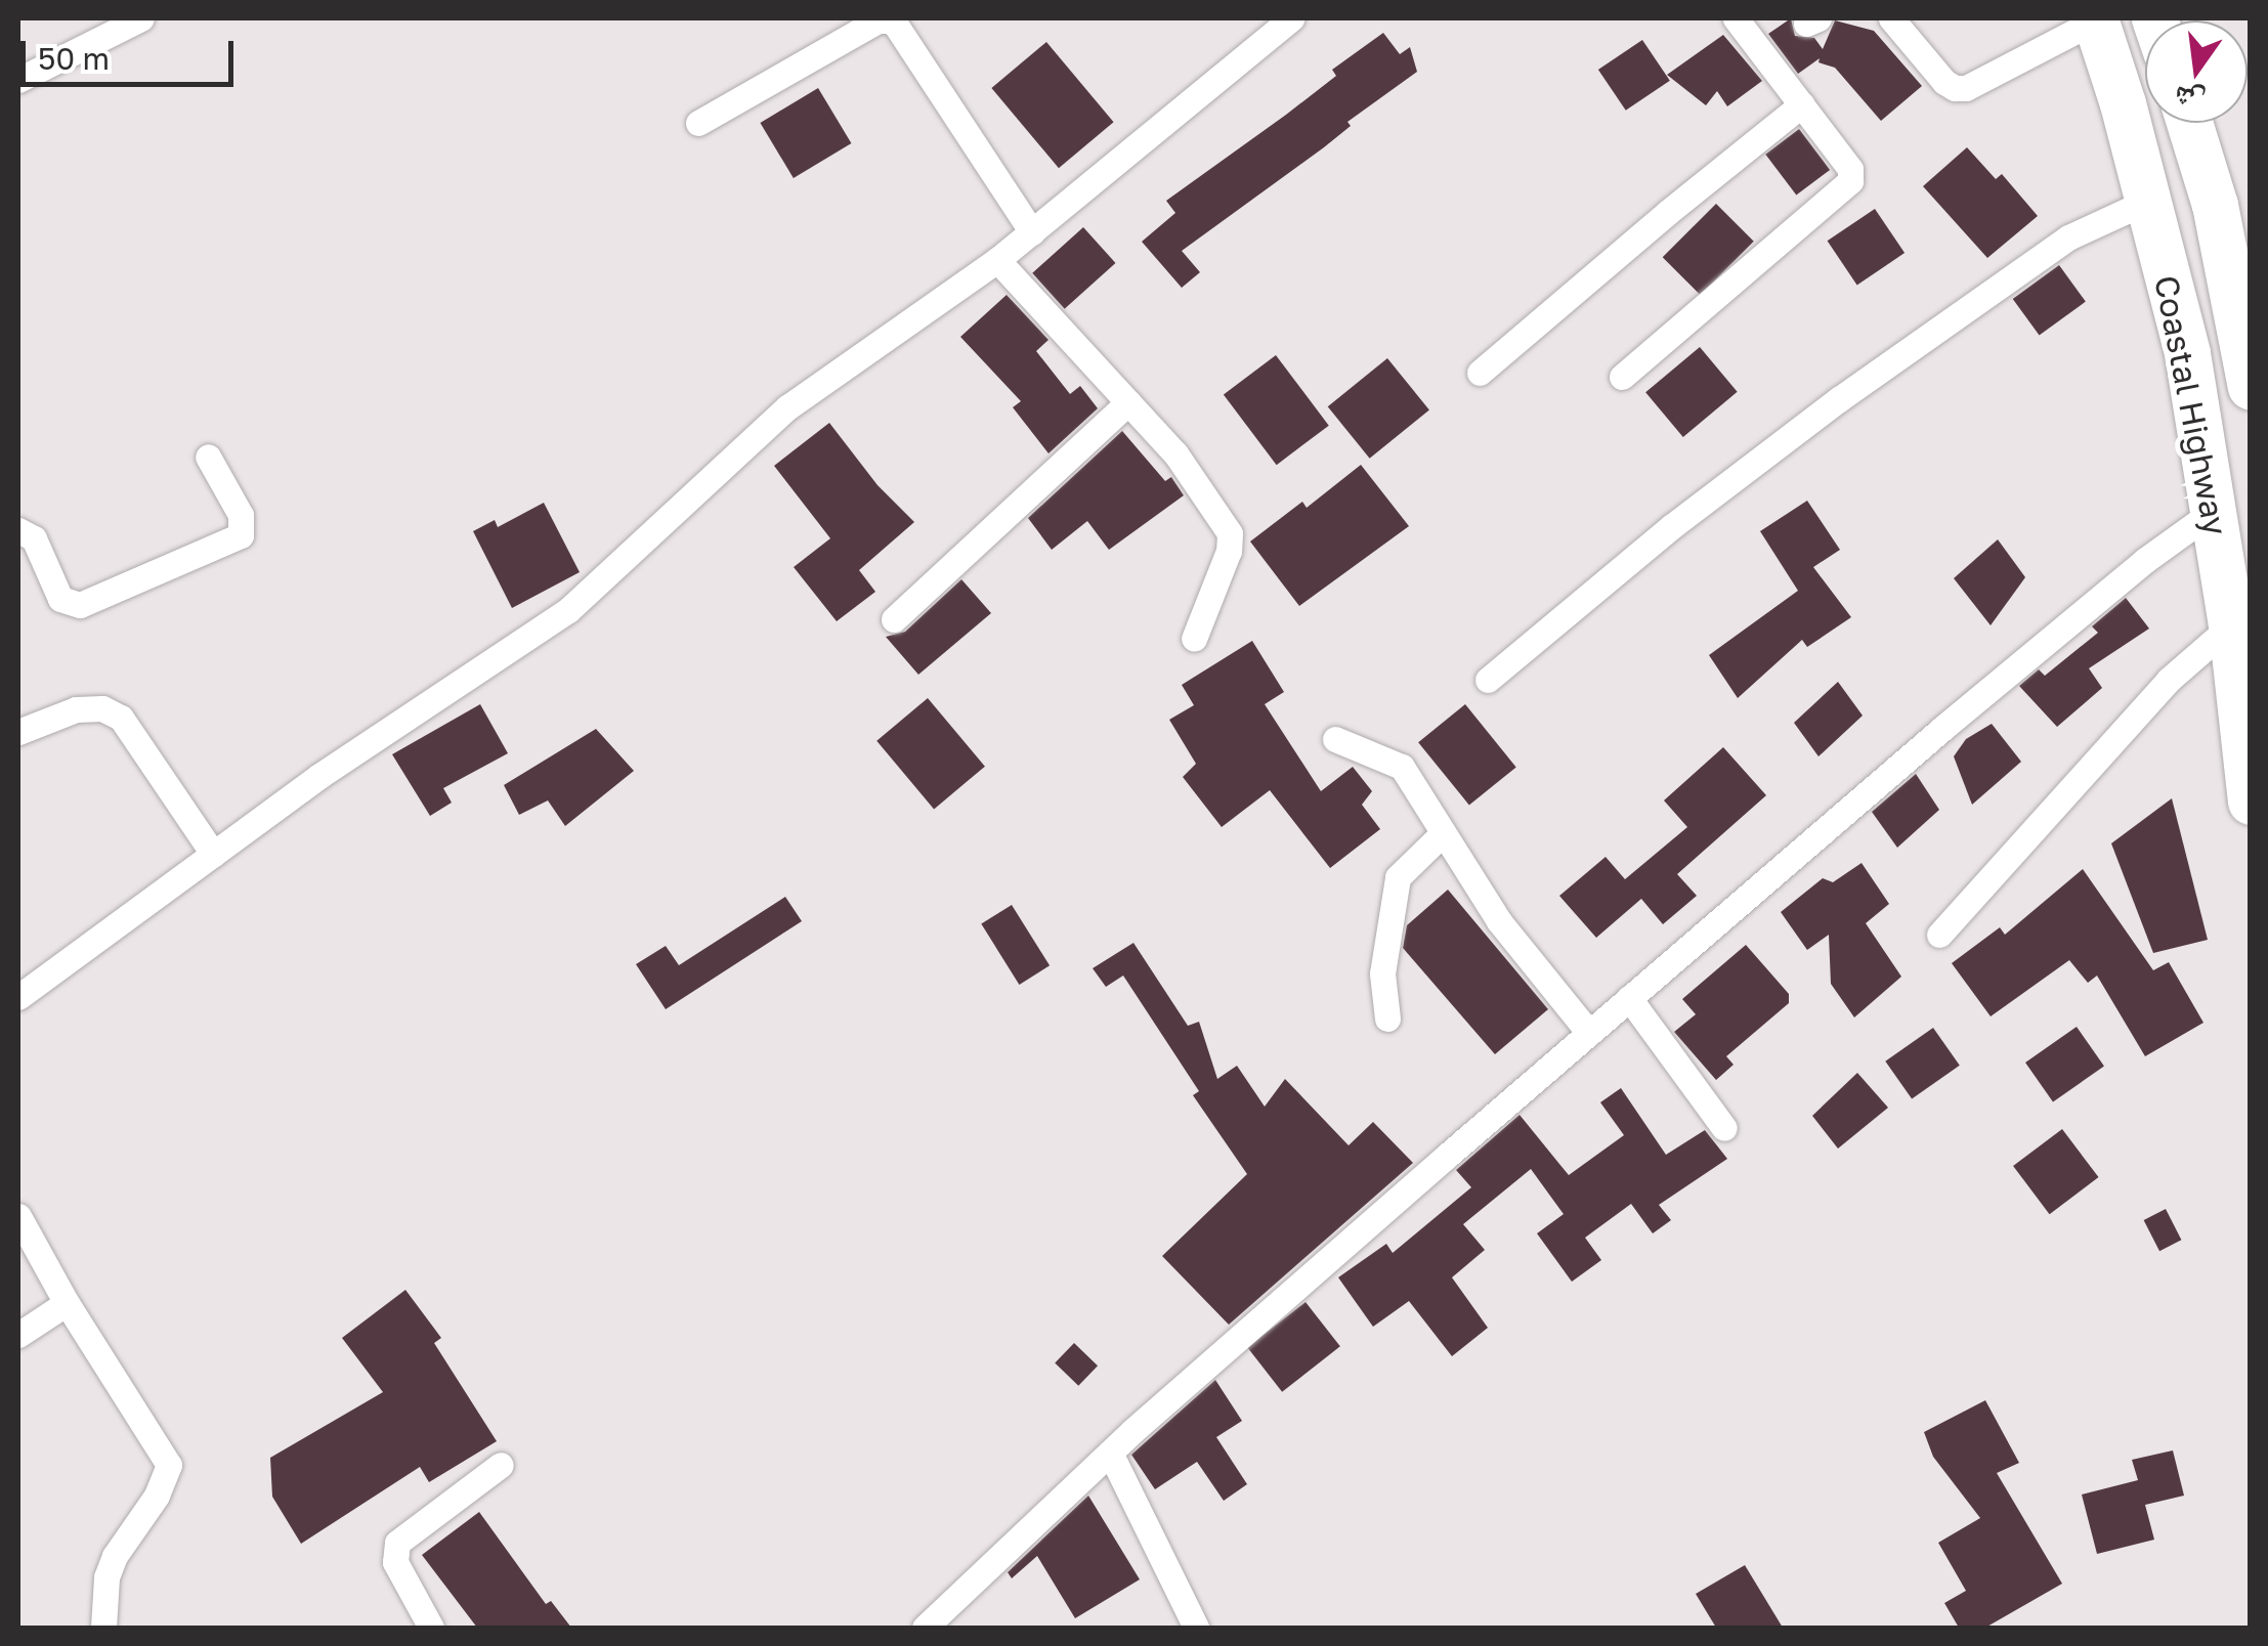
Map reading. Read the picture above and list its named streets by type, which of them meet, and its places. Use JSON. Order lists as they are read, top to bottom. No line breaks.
{"streets":{"highway":["Coastal Highway"]},"scale_bar":"50 m","north":"bottom"}
